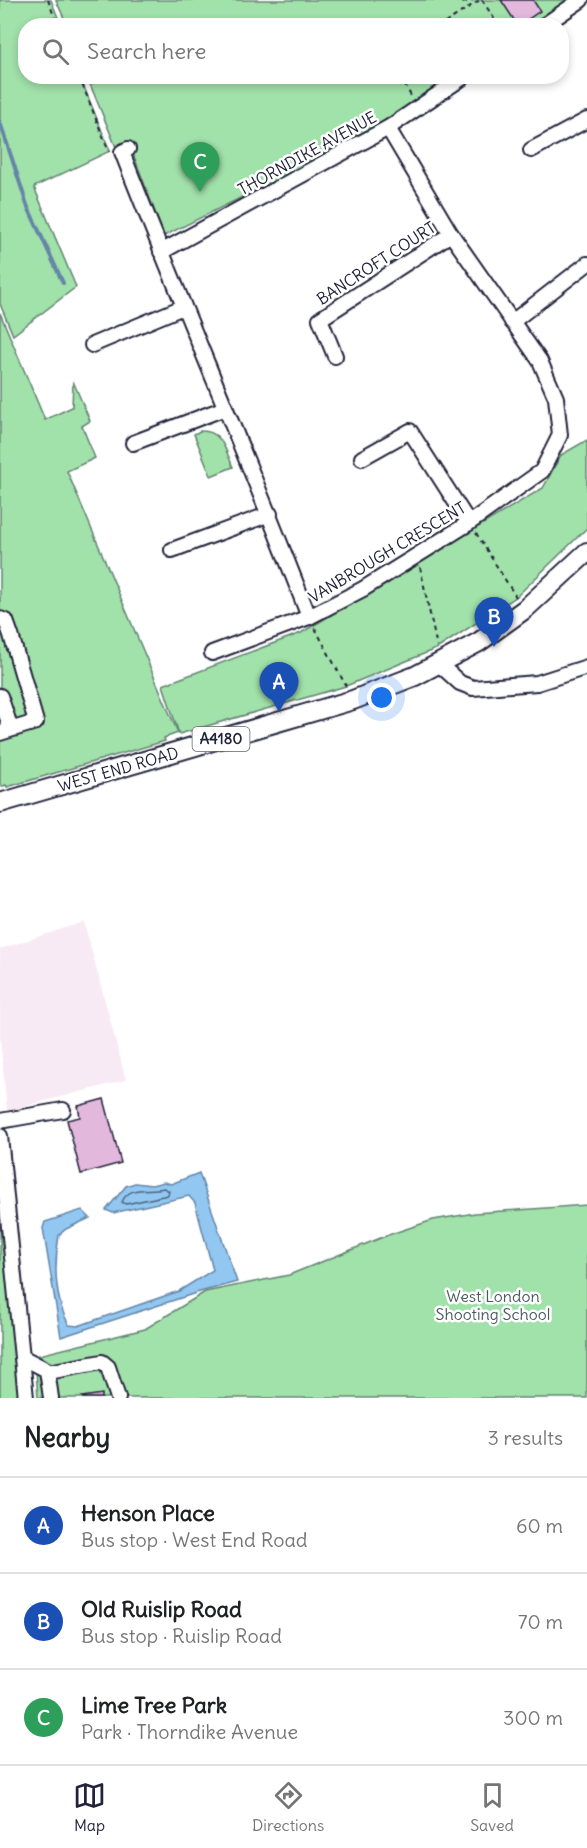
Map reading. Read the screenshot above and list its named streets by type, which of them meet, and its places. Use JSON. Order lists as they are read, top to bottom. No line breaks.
{"streets":{"main road":["A4180","WEST END ROAD"],"street":["THORNDIKE AVENUE","BANCROFT COURT","VANBROUGH CRESCENT"]},"crossings":[["THORNDIKE AVENUE","VANBROUGH CRESCENT"],["BANCROFT COURT","VANBROUGH CRESCENT"],["A4180","WEST END ROAD"]],"parks":["West London Shooting School"],"page":{"search":"Search here","pins":["C","B","A"],"heading":["Nearby","3 results"],"list":[{"mark":"A","name":"Henson Place","note":"Bus stop · West End Road","value":"60 m"},{"mark":"B","name":"Old Ruislip Road","note":"Bus stop · Ruislip Road","value":"70 m"},{"mark":"C","name":"Lime Tree Park","note":"Park · Thorndike Avenue","value":"300 m"}],"nav":["Map","Directions","Saved"]}}
